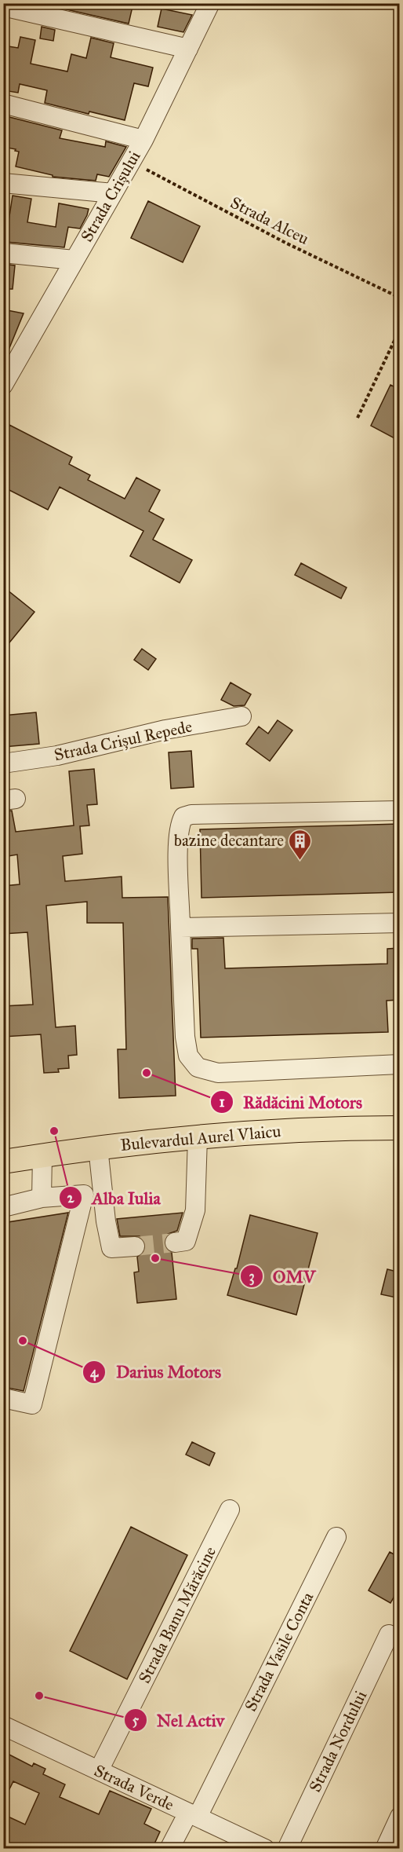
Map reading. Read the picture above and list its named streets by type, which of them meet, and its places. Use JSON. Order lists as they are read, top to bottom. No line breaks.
{"streets":{"main road":["Bulevardul Aurel Vlaicu"],"street":["Strada Crișului","Strada Crișul Repede","Strada Banu Mărăcine","Strada Vasile Conta","Strada Nordului","Strada Verde"],"path":["Strada Alceu"]},"crossings":[["Strada Crișului","Strada Alceu"],["Strada Banu Mărăcine","Strada Verde"],["Strada Vasile Conta","Strada Verde"]],"places":{"building":["bazine decantare"],"other":["Rădăcini Motors","Alba Iulia","OMV","Darius Motors","Nel Activ"]}}
